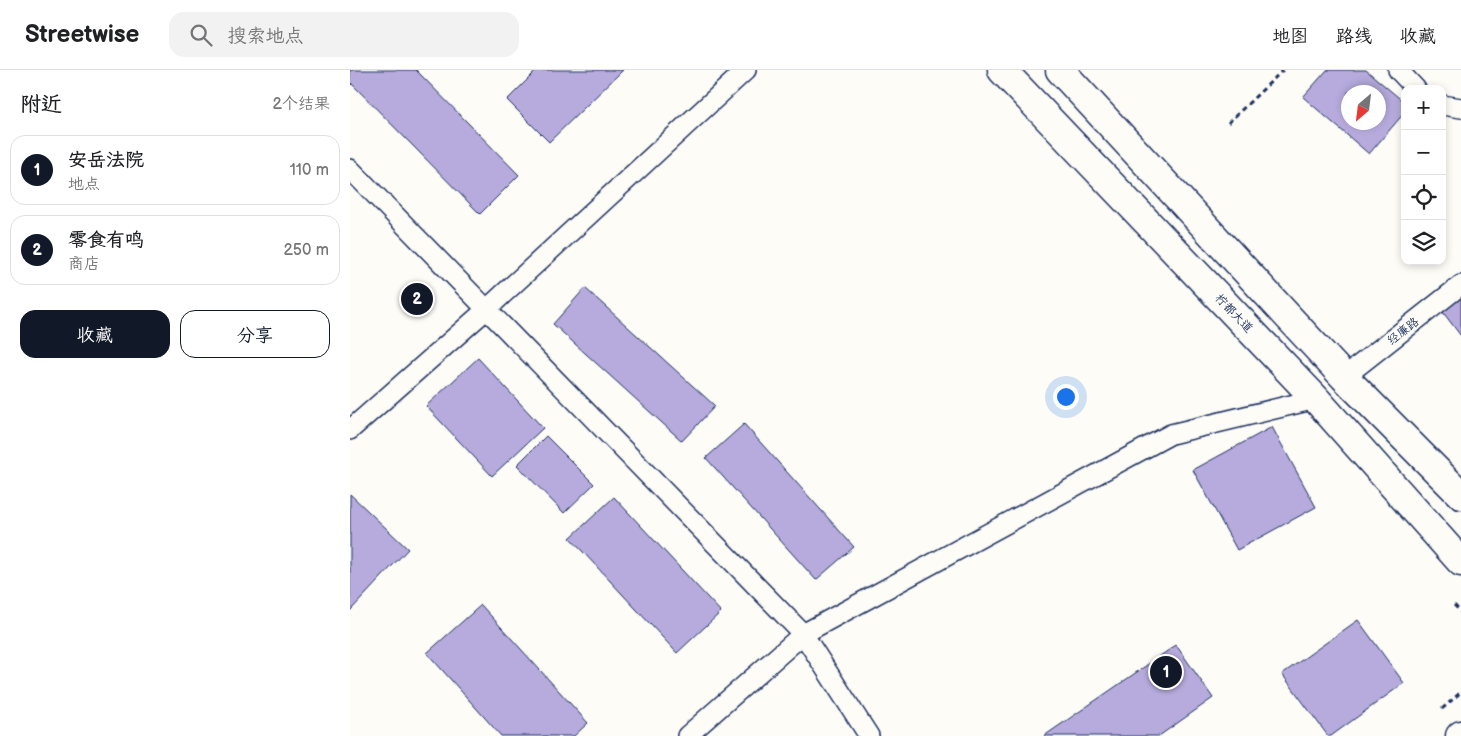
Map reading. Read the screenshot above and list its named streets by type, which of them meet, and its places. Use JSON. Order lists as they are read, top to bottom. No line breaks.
{"streets":{"highway":["柠都大道"],"street":["经廉路"]},"north":"bottom left","page":{"header":"Streetwise","search":"搜索地点","nav":["地图","路线","收藏"],"heading":["附近","2个结果"],"map_buttons":["+","−"],"list":[{"mark":"1","name":"安岳法院","note":"地点","value":"110 m"},{"mark":"2","name":"零食有鸣","note":"商店","value":"250 m"}],"pins":["2","1"],"buttons":["收藏","分享"]}}
